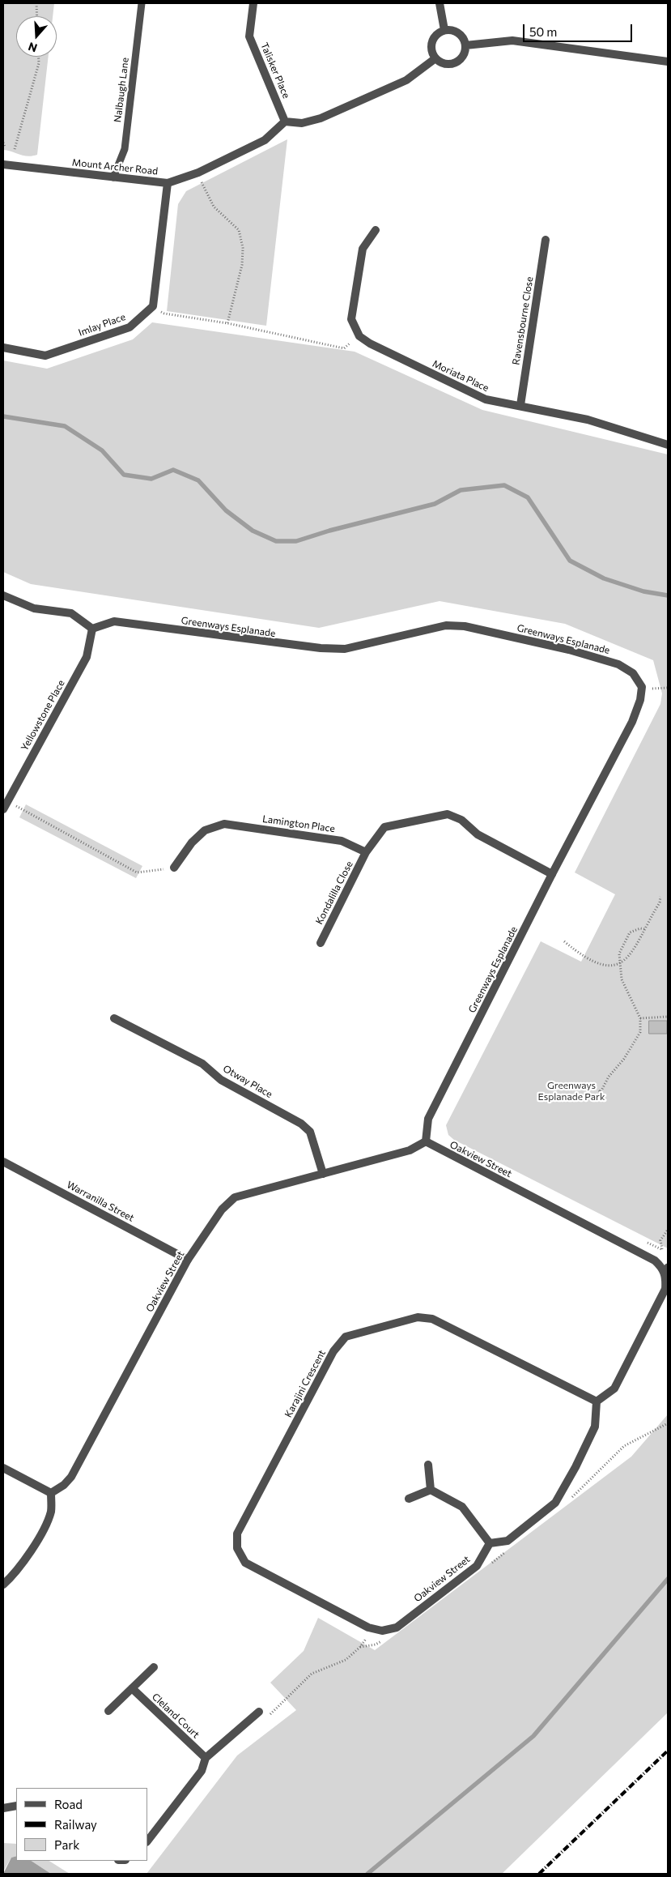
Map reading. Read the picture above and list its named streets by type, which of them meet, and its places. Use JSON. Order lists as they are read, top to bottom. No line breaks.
{"streets":{"street":["Talisker Place","Mount Archer Road","Ravensbourne Close","Imlay Place","Moriata Place","Greenways Esplanade","Yellowstone Place","Lamington Place","Kondalilla Close","Otway Place","Oakview Street","Warranilla Street","Karajini Crescent","Cleland Court"],"lane":["Nalbaugh Lane"]},"crossings":[["Talisker Place","Mount Archer Road"],["Nalbaugh Lane","Mount Archer Road"],["Ravensbourne Close","Moriata Place"],["Greenways Esplanade","Yellowstone Place"],["Greenways Esplanade","Oakview Street"],["Lamington Place","Kondalilla Close"],["Otway Place","Oakview Street"],["Oakview Street","Warranilla Street"],["Oakview Street","Karajini Crescent"]],"parks":["Greenways Esplanade Park"],"legend":["Road","Railway","Park"],"scale_bar":"50 m","north":"bottom"}
